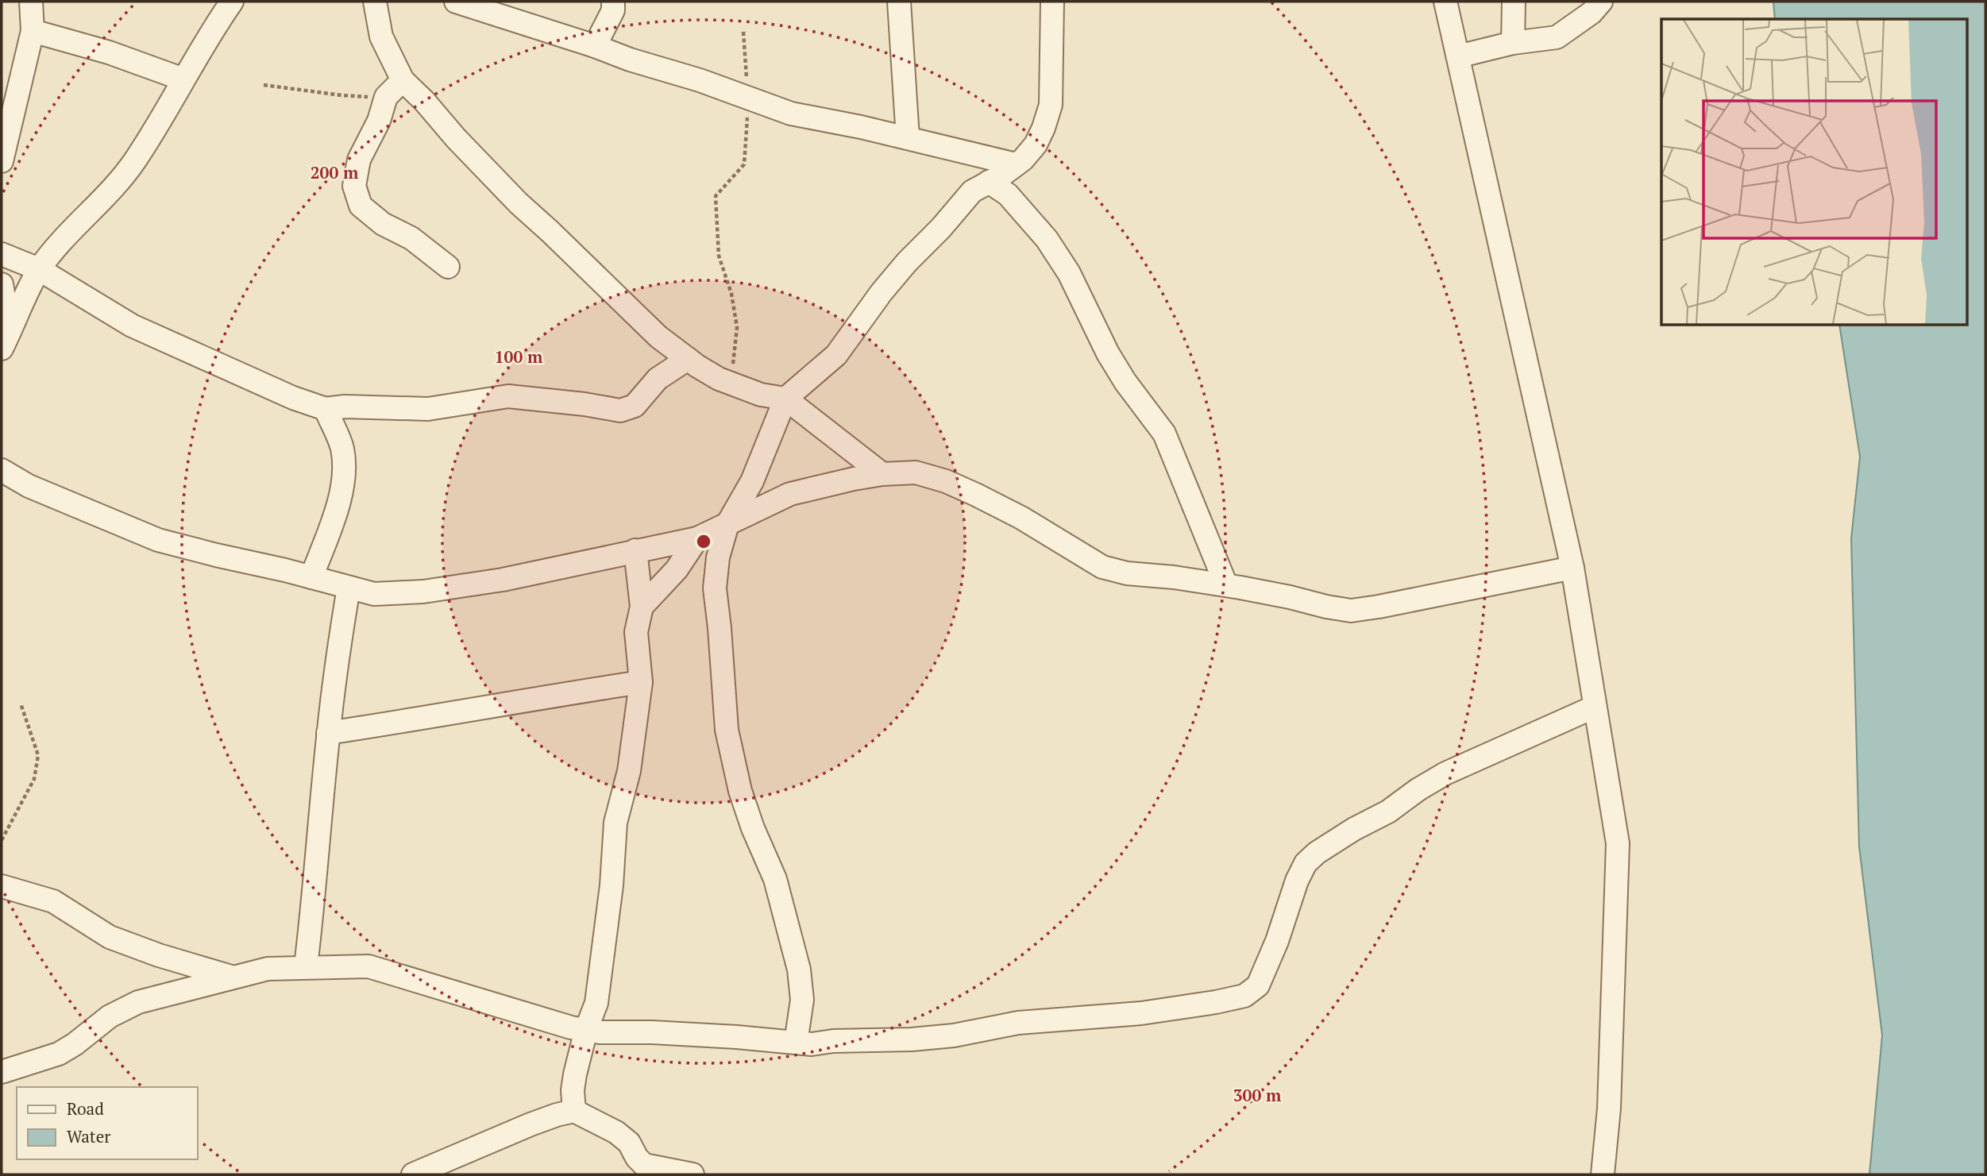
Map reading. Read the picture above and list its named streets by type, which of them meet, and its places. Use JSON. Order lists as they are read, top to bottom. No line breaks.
{"legend":["Road","Water"],"rings":["200 m","100 m","300 m"]}
